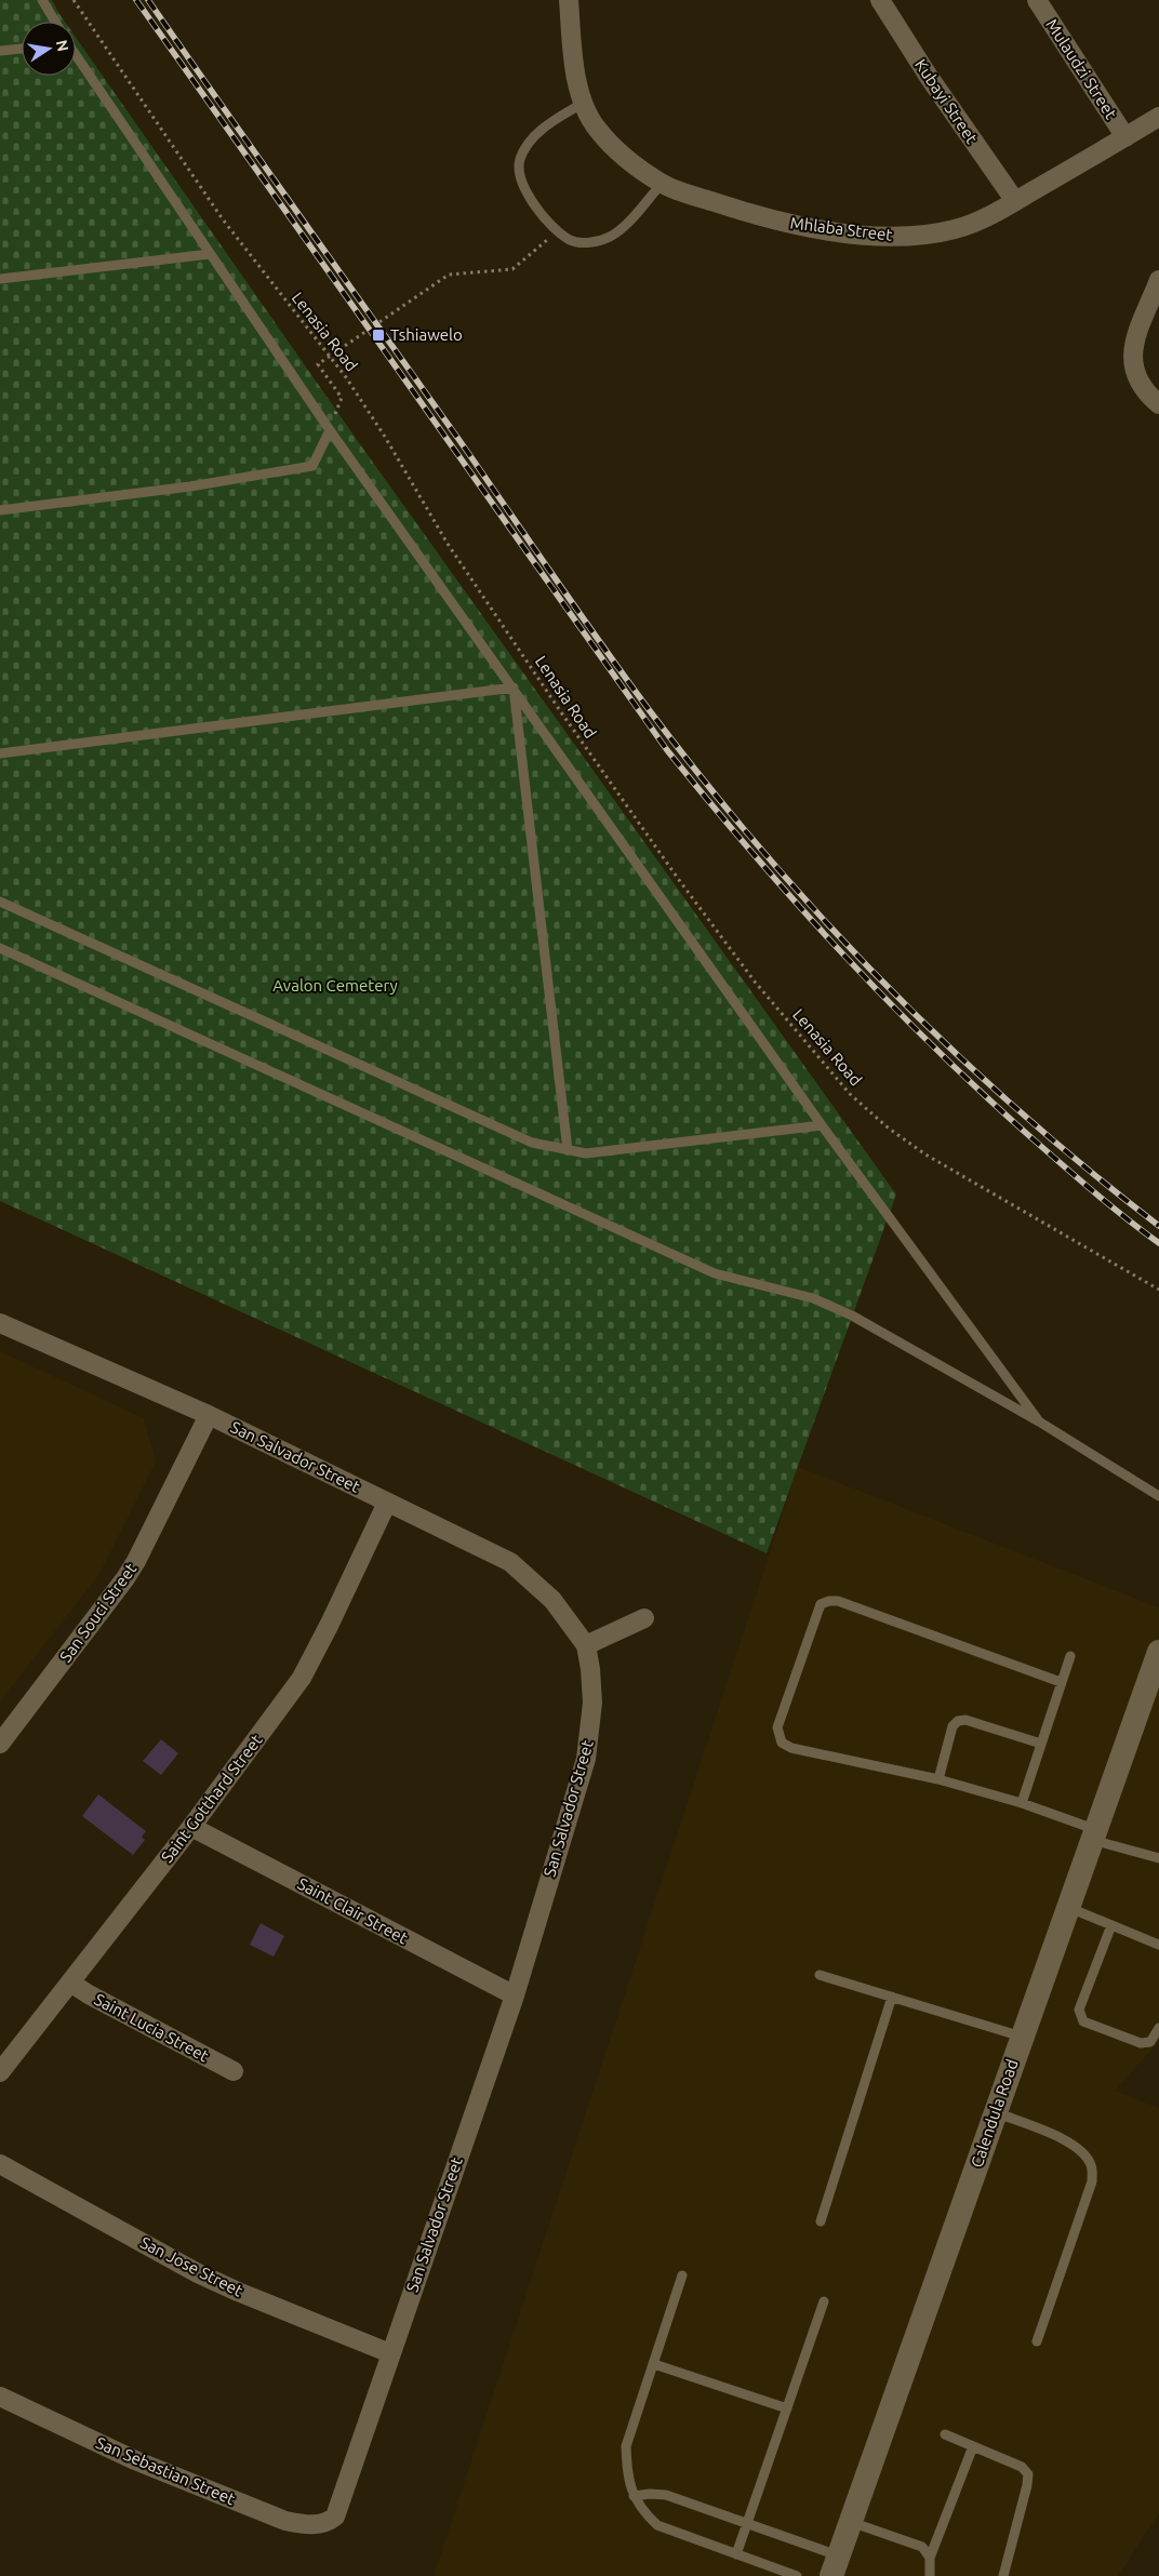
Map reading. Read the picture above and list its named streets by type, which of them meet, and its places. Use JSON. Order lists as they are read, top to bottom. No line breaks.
{"streets":{"street":["Mulaudzi Street","Kubayi Street","Mhlaba Street","San Salvador Street","San Souci Street","Saint Gotthard Street","Saint Clair Street","Saint Lucia Street","Calendula Road","San Jose Street","San Sebastian Street"],"path":["Lenasia Road"]},"crossings":[["Mulaudzi Street","Mhlaba Street"],["Kubayi Street","Mhlaba Street"],["San Salvador Street","San Souci Street"],["San Salvador Street","Saint Gotthard Street"],["San Salvador Street","Saint Clair Street"],["San Salvador Street","San Jose Street"],["San Salvador Street","San Sebastian Street"],["Saint Gotthard Street","Saint Clair Street"],["Saint Gotthard Street","Saint Lucia Street"]],"parks":["Avalon Cemetery"],"places":{"transit":["Tshiawelo"]},"north":"right"}
